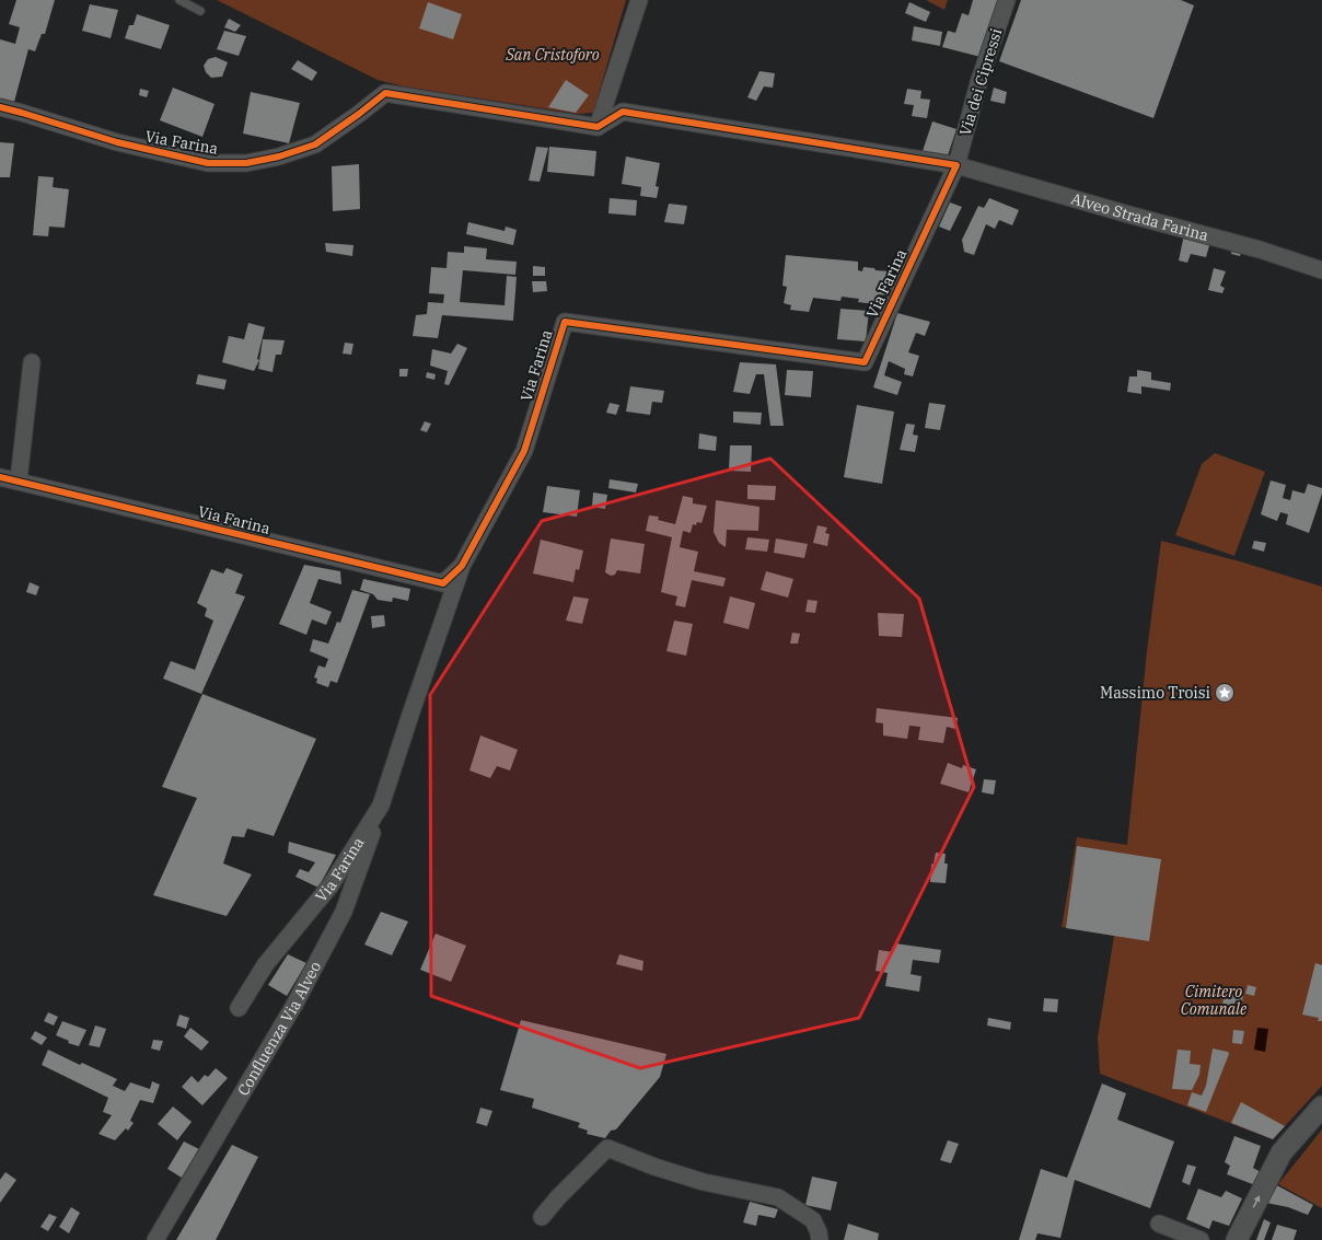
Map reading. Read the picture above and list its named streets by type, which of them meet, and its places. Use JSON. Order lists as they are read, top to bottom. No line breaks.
{"streets":{"street":["Via dei Cipressi","Via Farina","Alveo Strada Farina","Confluenza Via Alveo"]},"crossings":[["Via dei Cipressi","Via Farina"],["Via dei Cipressi","Alveo Strada Farina"],["Via Farina","Alveo Strada Farina"],["Via Farina","Confluenza Via Alveo"]],"parks":["San Cristoforo","Cimitero Comunale"],"places":{"place":["Massimo Troisi"]}}
